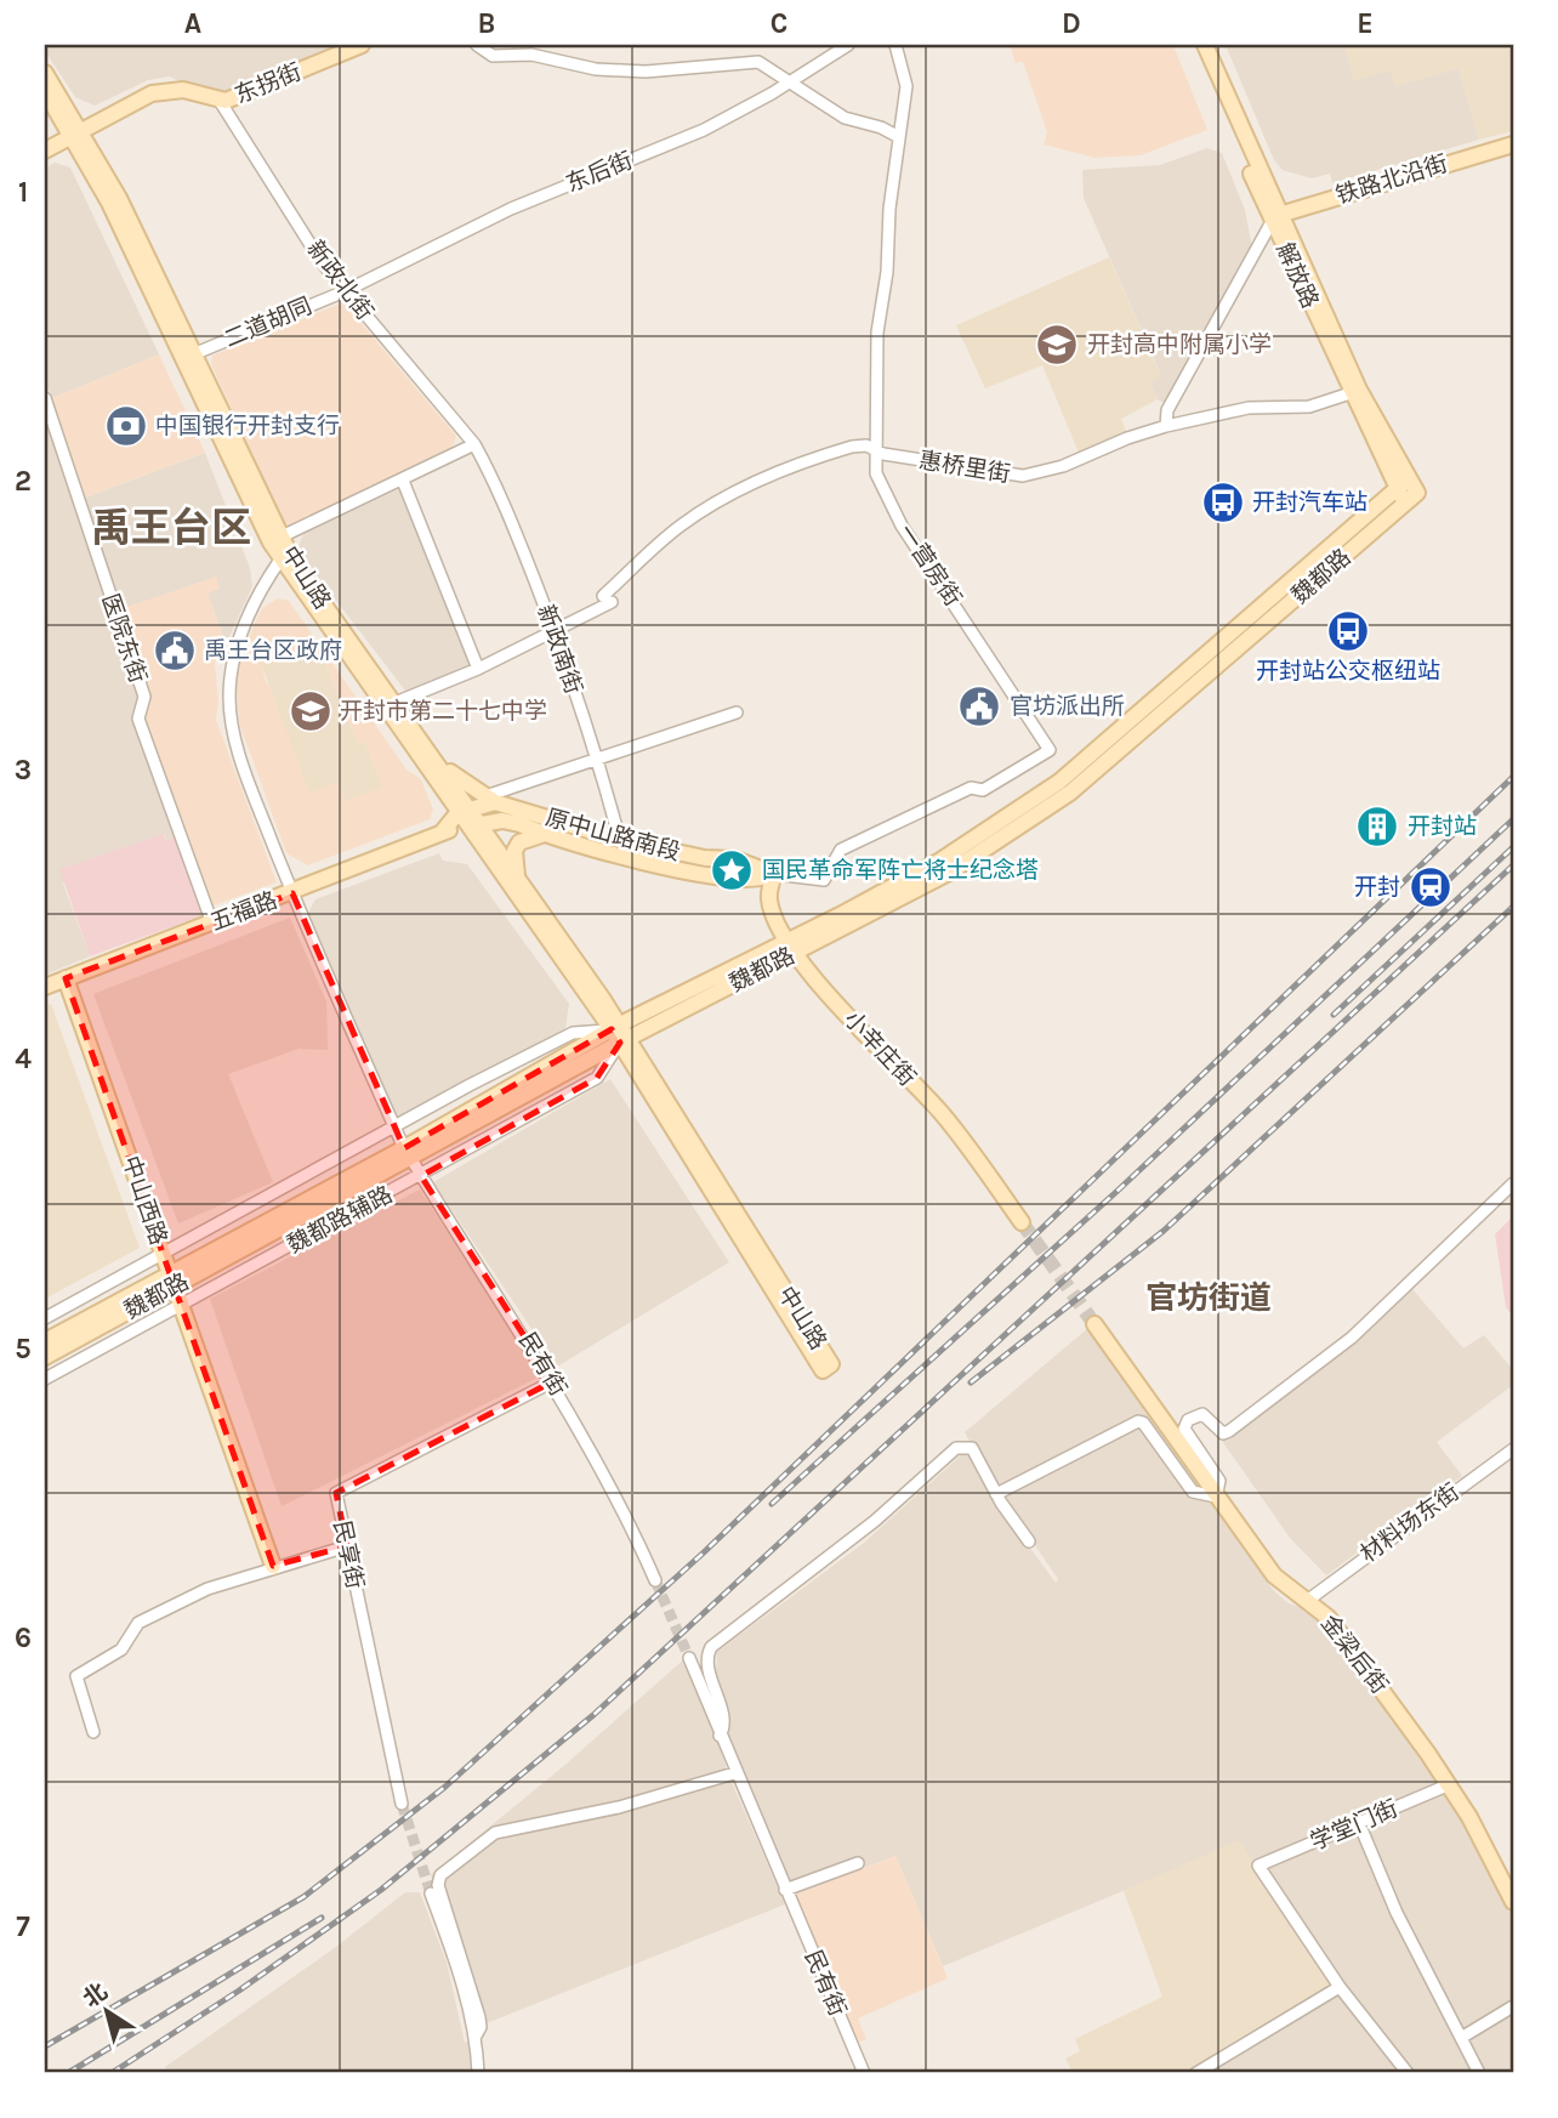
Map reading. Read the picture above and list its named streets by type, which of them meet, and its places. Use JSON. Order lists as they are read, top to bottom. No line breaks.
{"streets":{"main road":["东拐街","铁路北沿街","解放路","魏都路","中山路","原中山路南段","五福路","小辛庄街","中山西路","金梁后街"],"street":["东后街","新政北街","二道胡同","惠桥里街","一营房街","医院东街","新政南街","魏都路辅路","民有街","材料场东街","民享街","学堂门街"]},"crossings":[["东拐街","新政北街"],["东拐街","中山路"],["东后街","新政北街"],["东后街","二道胡同"],["铁路北沿街","解放路"],["解放路","惠桥里街"],["解放路","魏都路"],["新政北街","二道胡同"],["新政北街","新政南街"],["二道胡同","中山路"],["惠桥里街","一营房街"],["惠桥里街","中山路"],["惠桥里街","新政南街"],["一营房街","原中山路南段"],["一营房街","小辛庄街"],["魏都路","中山路"],["魏都路","小辛庄街"],["魏都路","中山西路"],["魏都路","魏都路辅路"],["魏都路","民有街"],["中山路","原中山路南段"],["中山路","魏都路辅路"],["中山路","民有街"],["医院东街","五福路"],["新政南街","原中山路南段"],["原中山路南段","五福路"],["原中山路南段","小辛庄街"],["五福路","中山西路"],["五福路","民有街"],["中山西路","魏都路辅路"],["魏都路辅路","民有街"],["民有街","民享街"],["材料场东街","金梁后街"],["金梁后街","学堂门街"]],"districts":["禹王台区","官坊街道"],"places":{"school or university":["开封高中附属小学","开封市第二十七中学"],"bank":["中国银行开封支行"],"bus stop":["开封汽车站","开封站公交枢纽站"],"public building":["禹王台区政府","官坊派出所"],"building":["开封站"],"place":["国民革命军阵亡将士纪念塔"],"station":["开封"]},"north":"top left","grid":{"columns":["A","B","C","D","E"],"rows":["1","2","3","4","5","6","7"]}}
